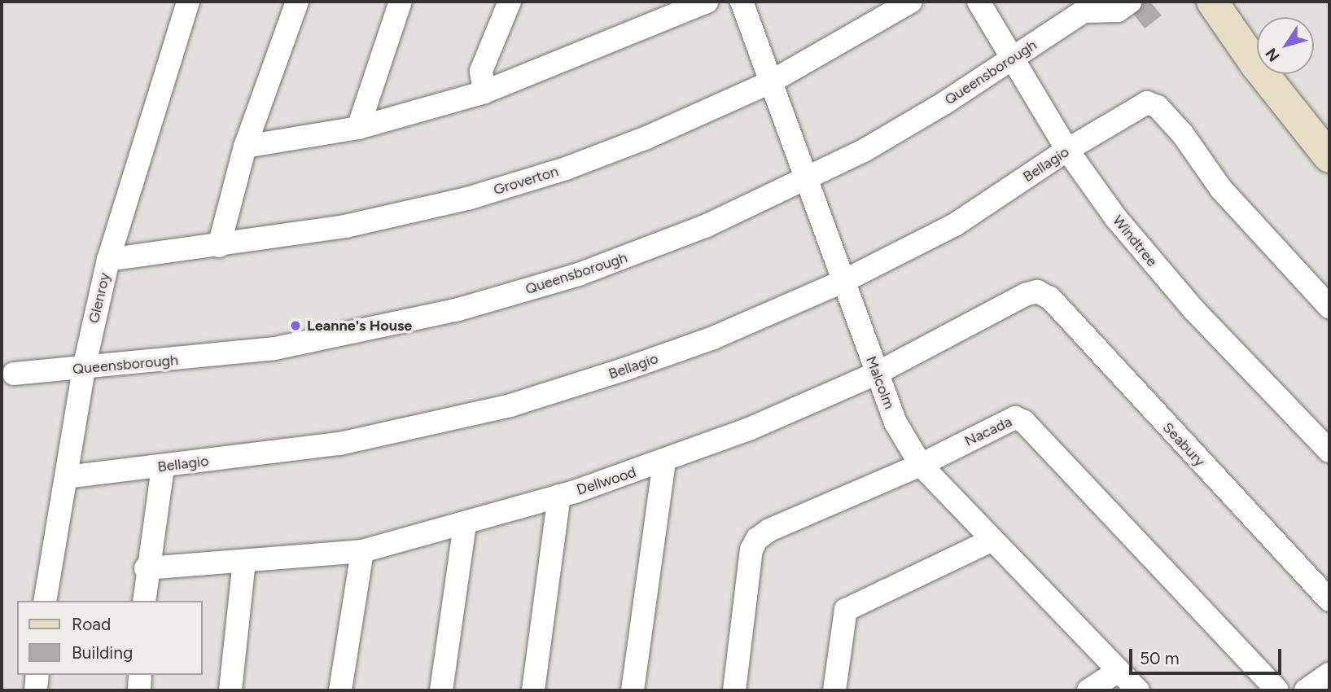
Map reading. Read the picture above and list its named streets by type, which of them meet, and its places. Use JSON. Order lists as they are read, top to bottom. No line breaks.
{"streets":{"street":["Queensborough","Bellagio","Groverton","Windtree","Glenroy","Malcolm","Nacada","Seabury","Dellwood"]},"crossings":[["Queensborough","Windtree"],["Queensborough","Glenroy"],["Queensborough","Malcolm"],["Bellagio","Windtree"],["Bellagio","Glenroy"],["Bellagio","Malcolm"],["Groverton","Glenroy"],["Groverton","Malcolm"],["Malcolm","Nacada"],["Malcolm","Dellwood"],["Seabury","Dellwood"]],"places":["Leanne's House"],"legend":["Road","Building"],"scale_bar":"50 m","north":"bottom left"}
